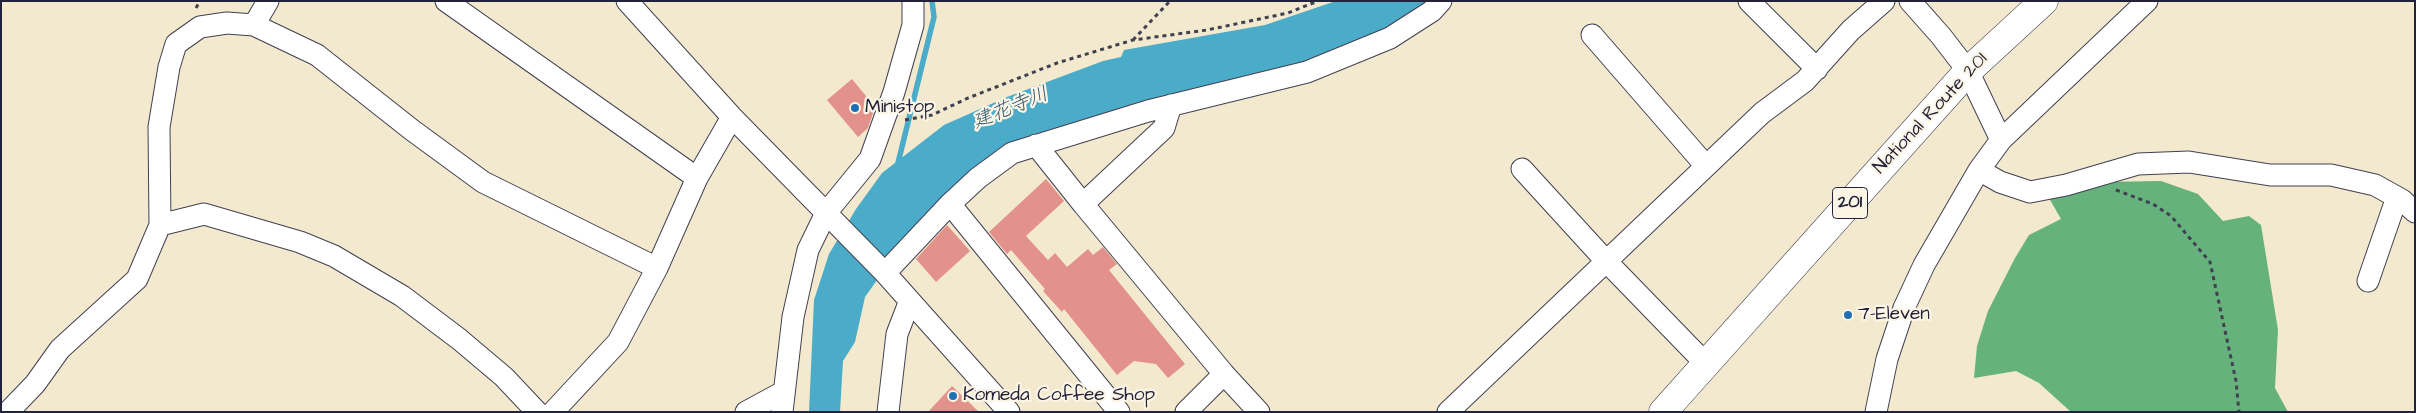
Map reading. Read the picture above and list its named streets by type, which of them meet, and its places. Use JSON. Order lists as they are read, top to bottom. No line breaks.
{"streets":{"highway":["National Route 201","201"]},"water":["建花寺川"],"places":["Ministop","7-Eleven","Komeda Coffee Shop"]}
